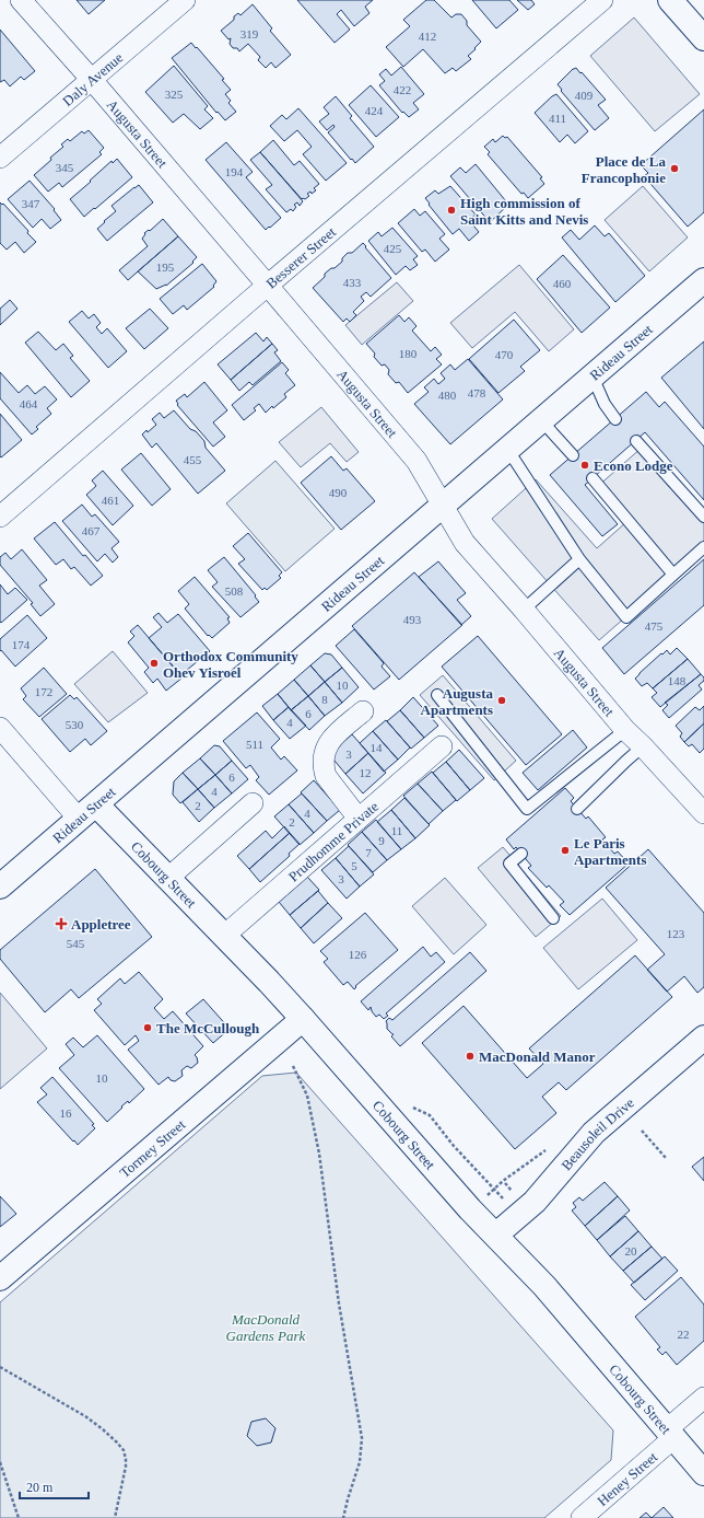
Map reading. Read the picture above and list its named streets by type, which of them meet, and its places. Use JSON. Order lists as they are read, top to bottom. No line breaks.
{"streets":{"street":["Daly Avenue","Augusta Street","Besserer Street","Rideau Street","Prudhomme Private","Cobourg Street","Beausoleil Drive","Tormey Street","Heney Street"]},"crossings":[["Daly Avenue","Augusta Street"],["Augusta Street","Besserer Street"],["Augusta Street","Rideau Street"],["Rideau Street","Cobourg Street"],["Prudhomme Private","Cobourg Street"],["Cobourg Street","Beausoleil Drive"],["Cobourg Street","Tormey Street"],["Cobourg Street","Heney Street"]],"parks":["MacDonald Gardens Park"],"places":{"other":["Place de La Francophonie","High commission of Saint Kitts and Nevis","Econo Lodge","Orthodox Community Ohev Yisroel","Augusta Apartments","Le Paris Apartments","The McCullough","MacDonald Manor"],"health":["Appletree"]},"house_numbers":["319","412","422","325","409","424","411","345","194","347","425","195","433","460","180","470","478","480","464","455","490","461","467","508","493","475","174","148","10","172","8","6","4","530","511","14","3","12","6","4","2","4","2","11","9","7","5","3","123","545","126","10","16","20","22"],"scale_bar":"20 m"}
